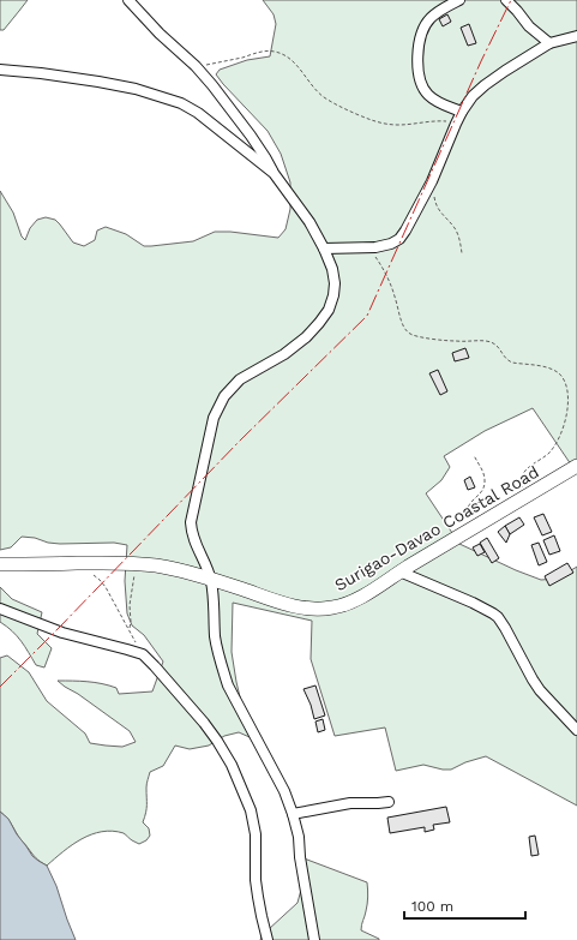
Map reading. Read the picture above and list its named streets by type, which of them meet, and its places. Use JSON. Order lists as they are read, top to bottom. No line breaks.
{"streets":{"highway":["Surigao-Davao Coastal Road"]},"scale_bar":"100 m"}
